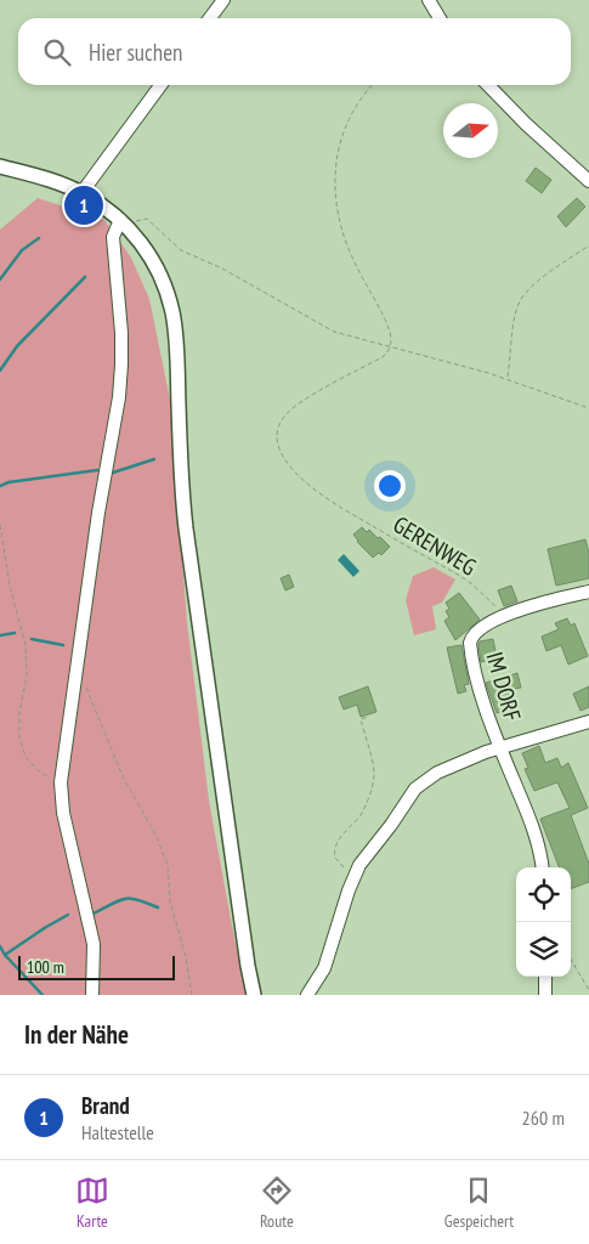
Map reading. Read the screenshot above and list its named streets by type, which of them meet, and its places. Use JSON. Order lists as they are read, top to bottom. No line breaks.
{"streets":{"street":["IM DORF"],"path":["GERENWEG"]},"crossings":[["GERENWEG","IM DORF"]],"scale_bar":"100 m","north":"right","page":{"search":"Hier suchen","pins":"1","scale":"100 m","heading":"In der Nähe","list":[{"mark":"1","name":"Brand","note":"Haltestelle","value":"260 m"}],"nav":["Karte","Route","Gespeichert"]}}
